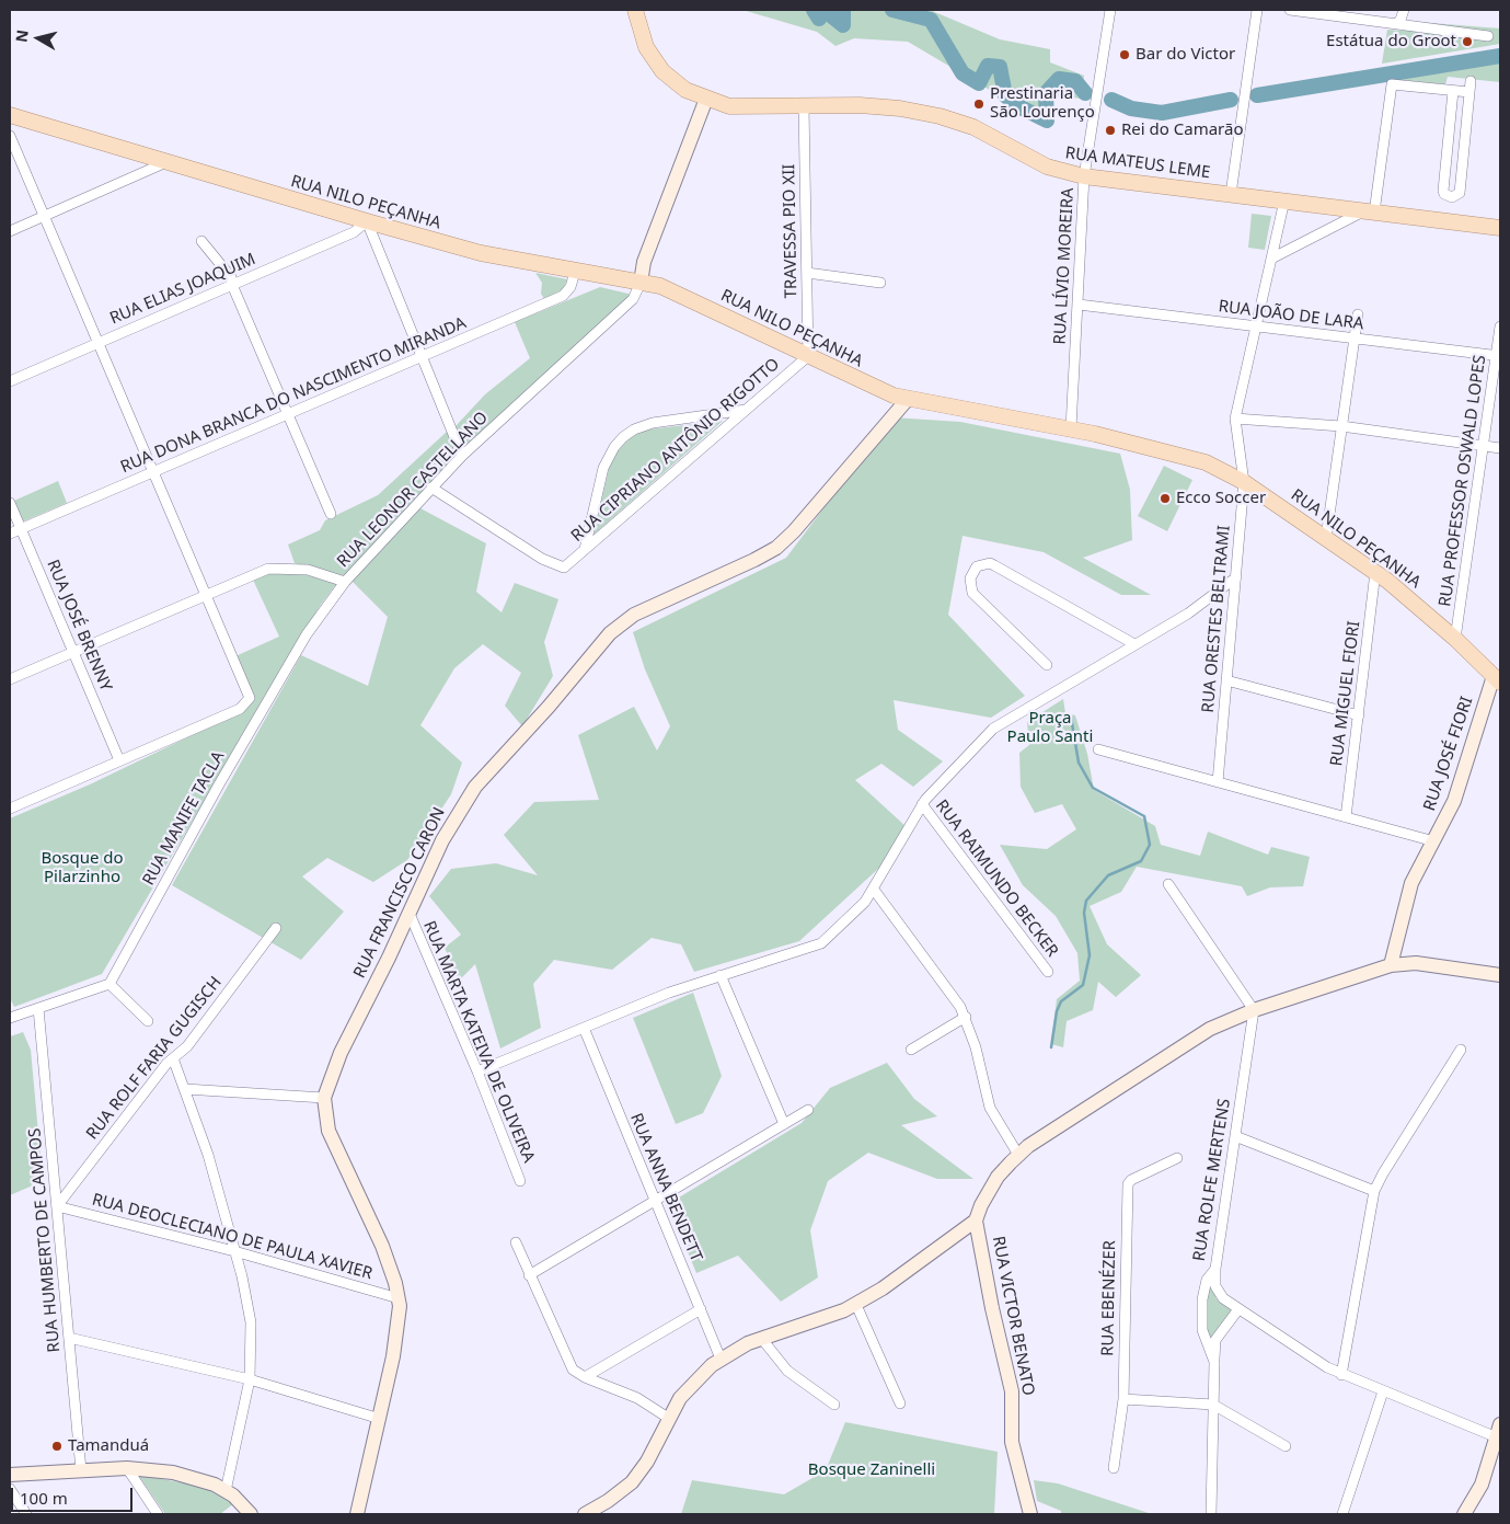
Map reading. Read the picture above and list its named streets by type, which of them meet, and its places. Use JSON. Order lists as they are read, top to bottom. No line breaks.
{"streets":{"main road":["RUA MATEUS LEME","RUA NILO PEÇANHA"],"street":["TRAVESSA PIO XII","RUA LÍVIO MOREIRA","RUA ELIAS JOAQUIM","RUA JOÃO DE LARA","RUA DONA BRANCA DO NASCIMENTO MIRANDA","RUA CIPRIANO ANTÔNIO RIGOTTO","RUA PROFESSOR OSWALD LOPES","RUA LEONOR CASTELLANO","RUA ORESTES BELTRAMI","RUA JOSÉ BRENNY","RUA MIGUEL FIORI","RUA JOSÉ FIORI","RUA MANIFE TACLA","RUA RAIMUNDO BECKER","RUA FRANCISCO CARON","RUA MARTA KATEIVA DE OLIVEIRA","RUA ROLF FARIA GUGISCH","RUA ROLFE MERTENS","RUA ANNA BENDETT","RUA DEOCLECIANO DE PAULA XAVIER","RUA HUMBERTO DE CAMPOS","RUA EBENÉZER","RUA VICTOR BENATO"]},"crossings":[["RUA MATEUS LEME","TRAVESSA PIO XII"],["RUA MATEUS LEME","RUA LÍVIO MOREIRA"],["RUA MATEUS LEME","RUA ORESTES BELTRAMI"],["RUA NILO PEÇANHA","TRAVESSA PIO XII"],["RUA NILO PEÇANHA","RUA LÍVIO MOREIRA"],["RUA NILO PEÇANHA","RUA ELIAS JOAQUIM"],["RUA NILO PEÇANHA","RUA DONA BRANCA DO NASCIMENTO MIRANDA"],["RUA NILO PEÇANHA","RUA CIPRIANO ANTÔNIO RIGOTTO"],["RUA NILO PEÇANHA","RUA PROFESSOR OSWALD LOPES"],["RUA NILO PEÇANHA","RUA LEONOR CASTELLANO"],["RUA NILO PEÇANHA","RUA ORESTES BELTRAMI"],["RUA NILO PEÇANHA","RUA MIGUEL FIORI"],["RUA NILO PEÇANHA","RUA JOSÉ FIORI"],["RUA NILO PEÇANHA","RUA FRANCISCO CARON"],["TRAVESSA PIO XII","RUA CIPRIANO ANTÔNIO RIGOTTO"],["RUA LÍVIO MOREIRA","RUA JOÃO DE LARA"],["RUA JOÃO DE LARA","RUA PROFESSOR OSWALD LOPES"],["RUA JOÃO DE LARA","RUA ORESTES BELTRAMI"],["RUA DONA BRANCA DO NASCIMENTO MIRANDA","RUA JOSÉ BRENNY"],["RUA CIPRIANO ANTÔNIO RIGOTTO","RUA LEONOR CASTELLANO"],["RUA LEONOR CASTELLANO","RUA JOSÉ BRENNY"],["RUA LEONOR CASTELLANO","RUA MANIFE TACLA"],["RUA FRANCISCO CARON","RUA MARTA KATEIVA DE OLIVEIRA"],["RUA FRANCISCO CARON","RUA DEOCLECIANO DE PAULA XAVIER"],["RUA ROLF FARIA GUGISCH","RUA DEOCLECIANO DE PAULA XAVIER"],["RUA ROLF FARIA GUGISCH","RUA HUMBERTO DE CAMPOS"],["RUA DEOCLECIANO DE PAULA XAVIER","RUA HUMBERTO DE CAMPOS"]],"parks":["Praça Paulo Santi","Bosque do Pilarzinho","Bosque Zaninelli"],"places":["Estátua do Groot","Bar do Victor","Prestinaria São Lourenço","Rei do Camarão","Ecco Soccer","Tamanduá"],"scale_bar":"100 m","north":"left"}
